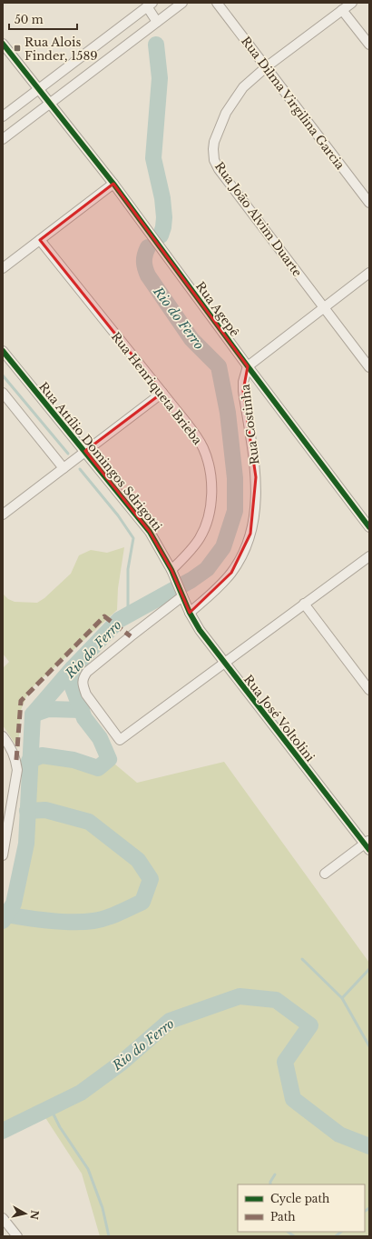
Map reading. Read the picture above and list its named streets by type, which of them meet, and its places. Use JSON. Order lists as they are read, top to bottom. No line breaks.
{"streets":{"street":["Rua Dilma Virgilina Garcia","Rua João Alvim Duarte","Rua Agepê","Rua Henriqueta Brieba","Rua Costinha","Rua Attílio Domingos Sdrigotti","Rua José Voltolini"]},"crossings":[["Rua Dilma Virgilina Garcia","Rua João Alvim Duarte"],["Rua João Alvim Duarte","Rua Costinha"],["Rua Agepê","Rua Costinha"],["Rua Henriqueta Brieba","Rua Attílio Domingos Sdrigotti"],["Rua Costinha","Rua José Voltolini"],["Rua Attílio Domingos Sdrigotti","Rua José Voltolini"]],"water":["Rio do Ferro"],"places":{"transit":["Rua Alois Finder, 1589"]},"legend":["Cycle path","Path"],"scale_bar":"50 m","north":"right"}
